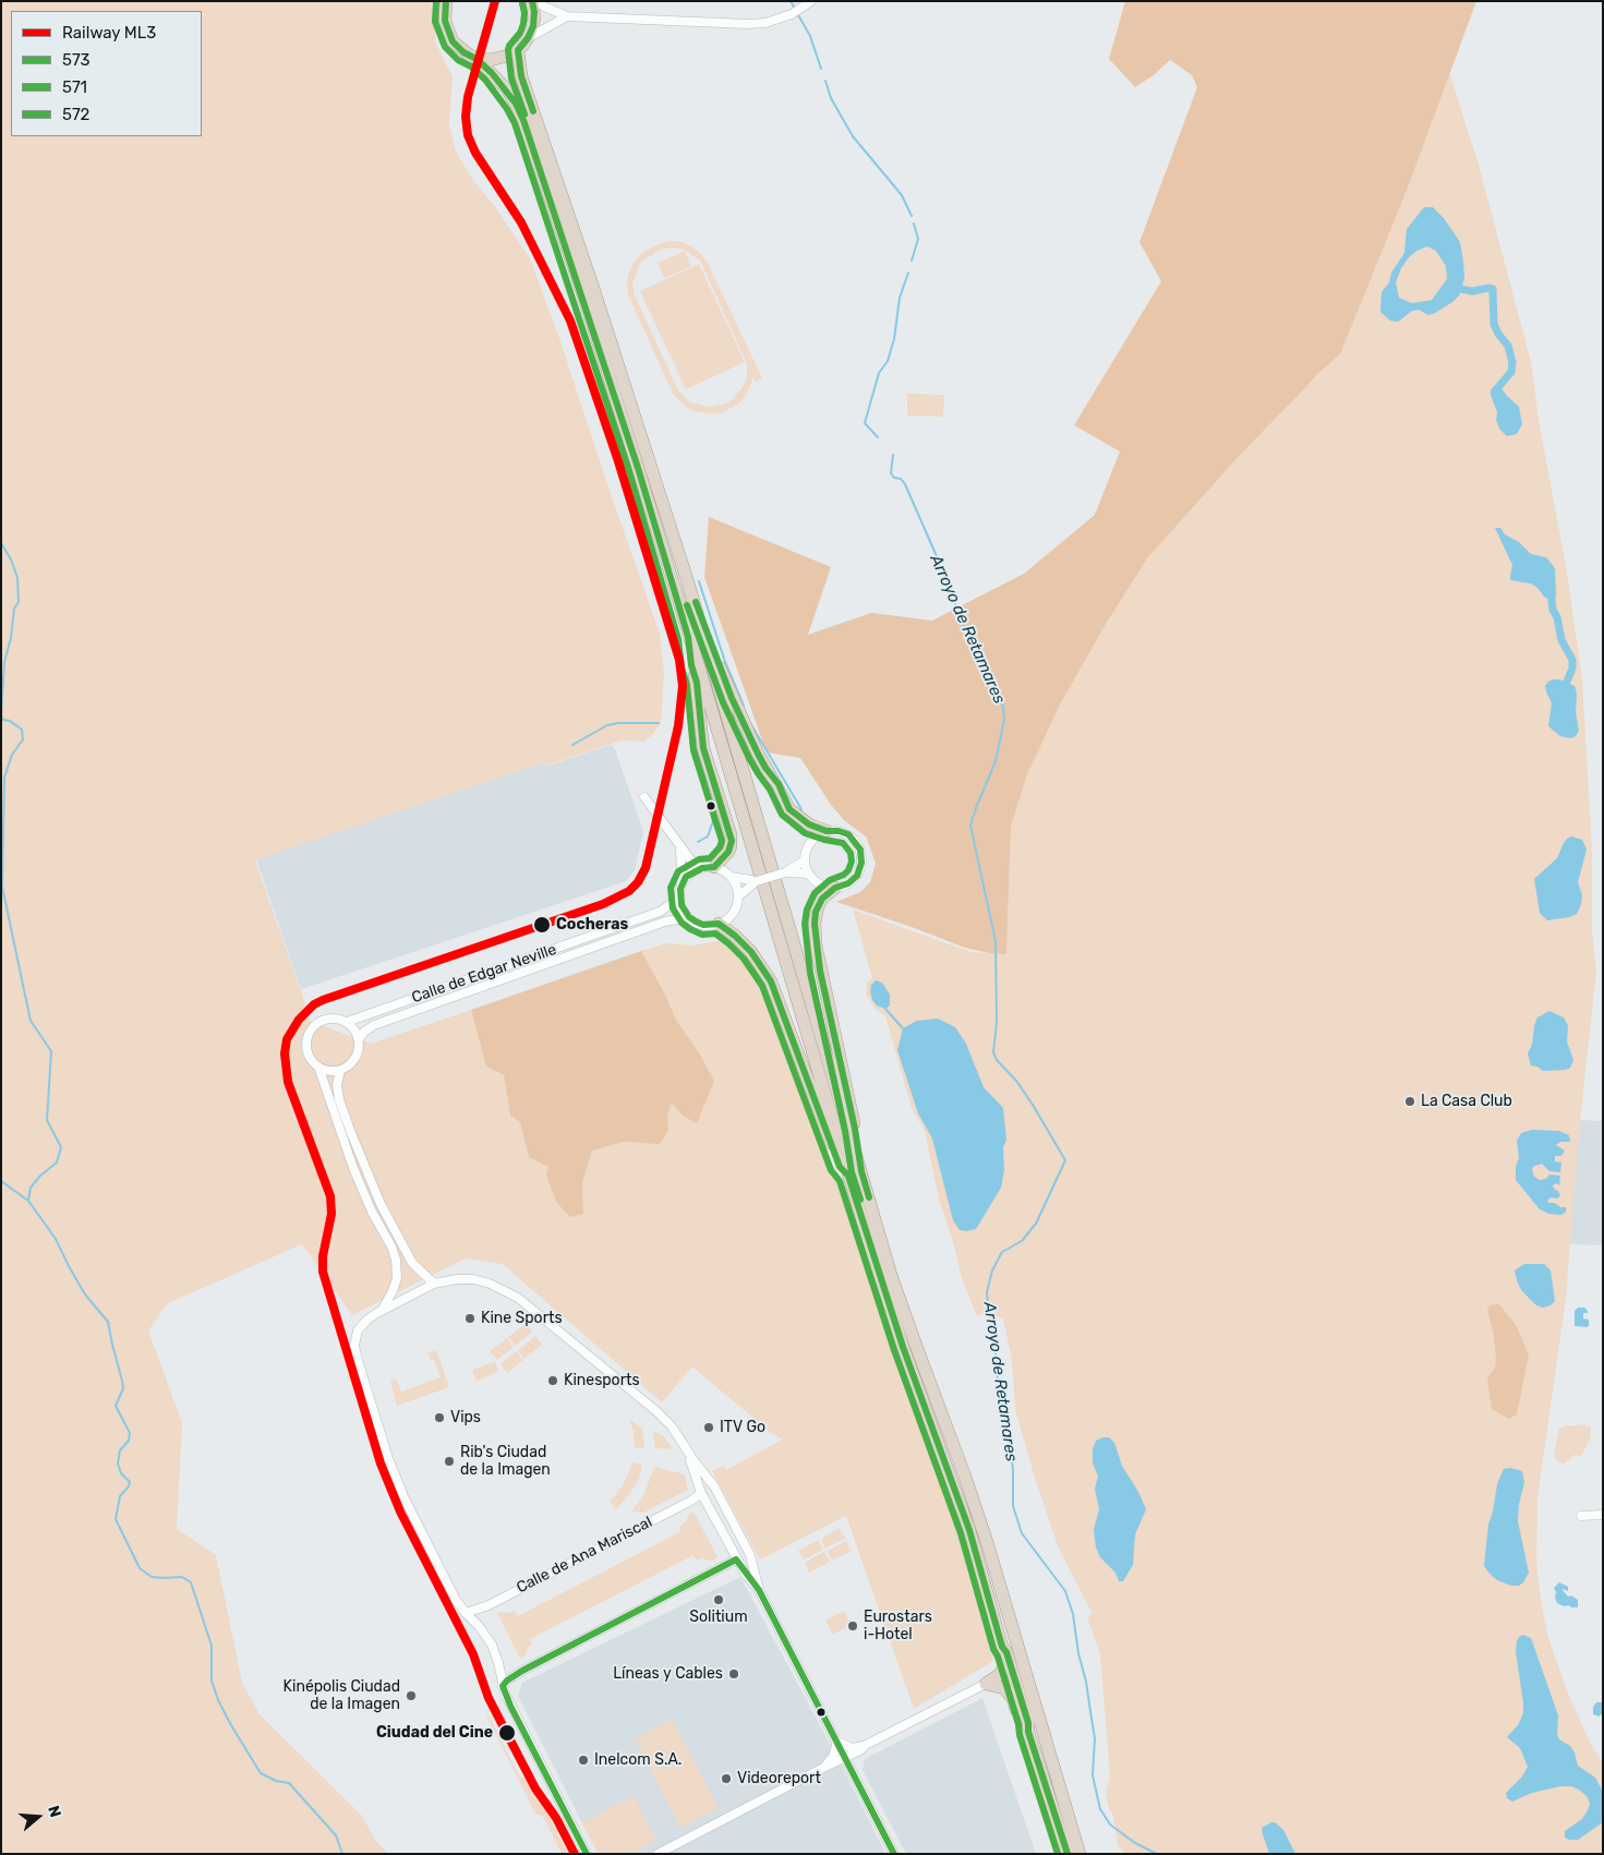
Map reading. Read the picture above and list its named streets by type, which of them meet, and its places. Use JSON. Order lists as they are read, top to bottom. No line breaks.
{"streets":{"street":["Calle de Edgar Neville","Calle de Ana Mariscal"]},"water":["Arroyo de Retamares"],"places":["Cocheras","La Casa Club","Kine Sports","Kinesports","Vips","ITV Go","Rib's Ciudad de la Imagen","Solitium","Eurostars i-Hotel","Líneas y Cables","Kinépolis Ciudad de la Imagen","Ciudad del Cine","Inelcom S.A.","Videoreport"],"lines":["rail line ML3","transit line 573","transit line 571","transit line 572"],"legend":["Railway ML3","573","571","572"],"north":"right"}
